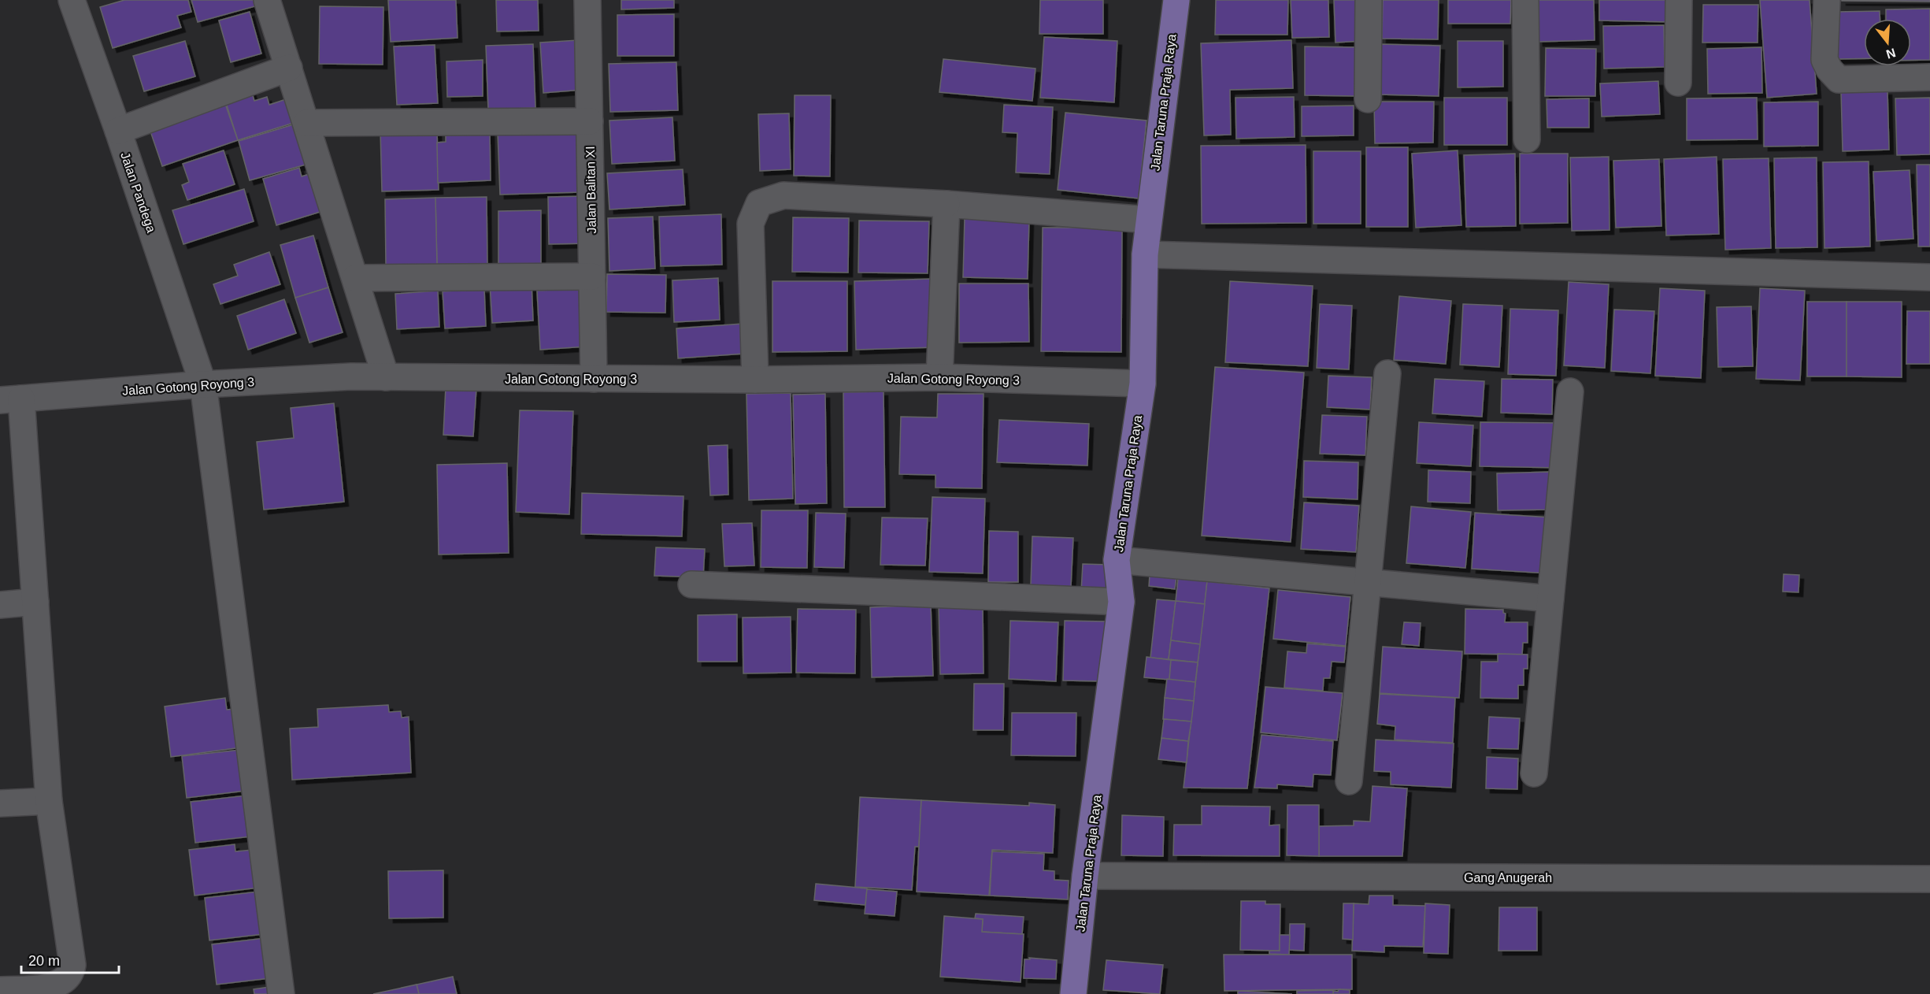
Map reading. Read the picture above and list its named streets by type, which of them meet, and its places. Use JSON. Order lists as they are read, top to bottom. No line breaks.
{"streets":{"main road":["Jalan Taruna Praja Raya"],"street":["Jalan Balitan XI","Jalan Pandega","Jalan Gotong Royong 3","Gang Anugerah"]},"crossings":[["Jalan Taruna Praja Raya","Jalan Gotong Royong 3"],["Jalan Taruna Praja Raya","Gang Anugerah"],["Jalan Balitan XI","Jalan Gotong Royong 3"],["Jalan Pandega","Jalan Gotong Royong 3"]],"scale_bar":"20 m","north":"bottom"}
